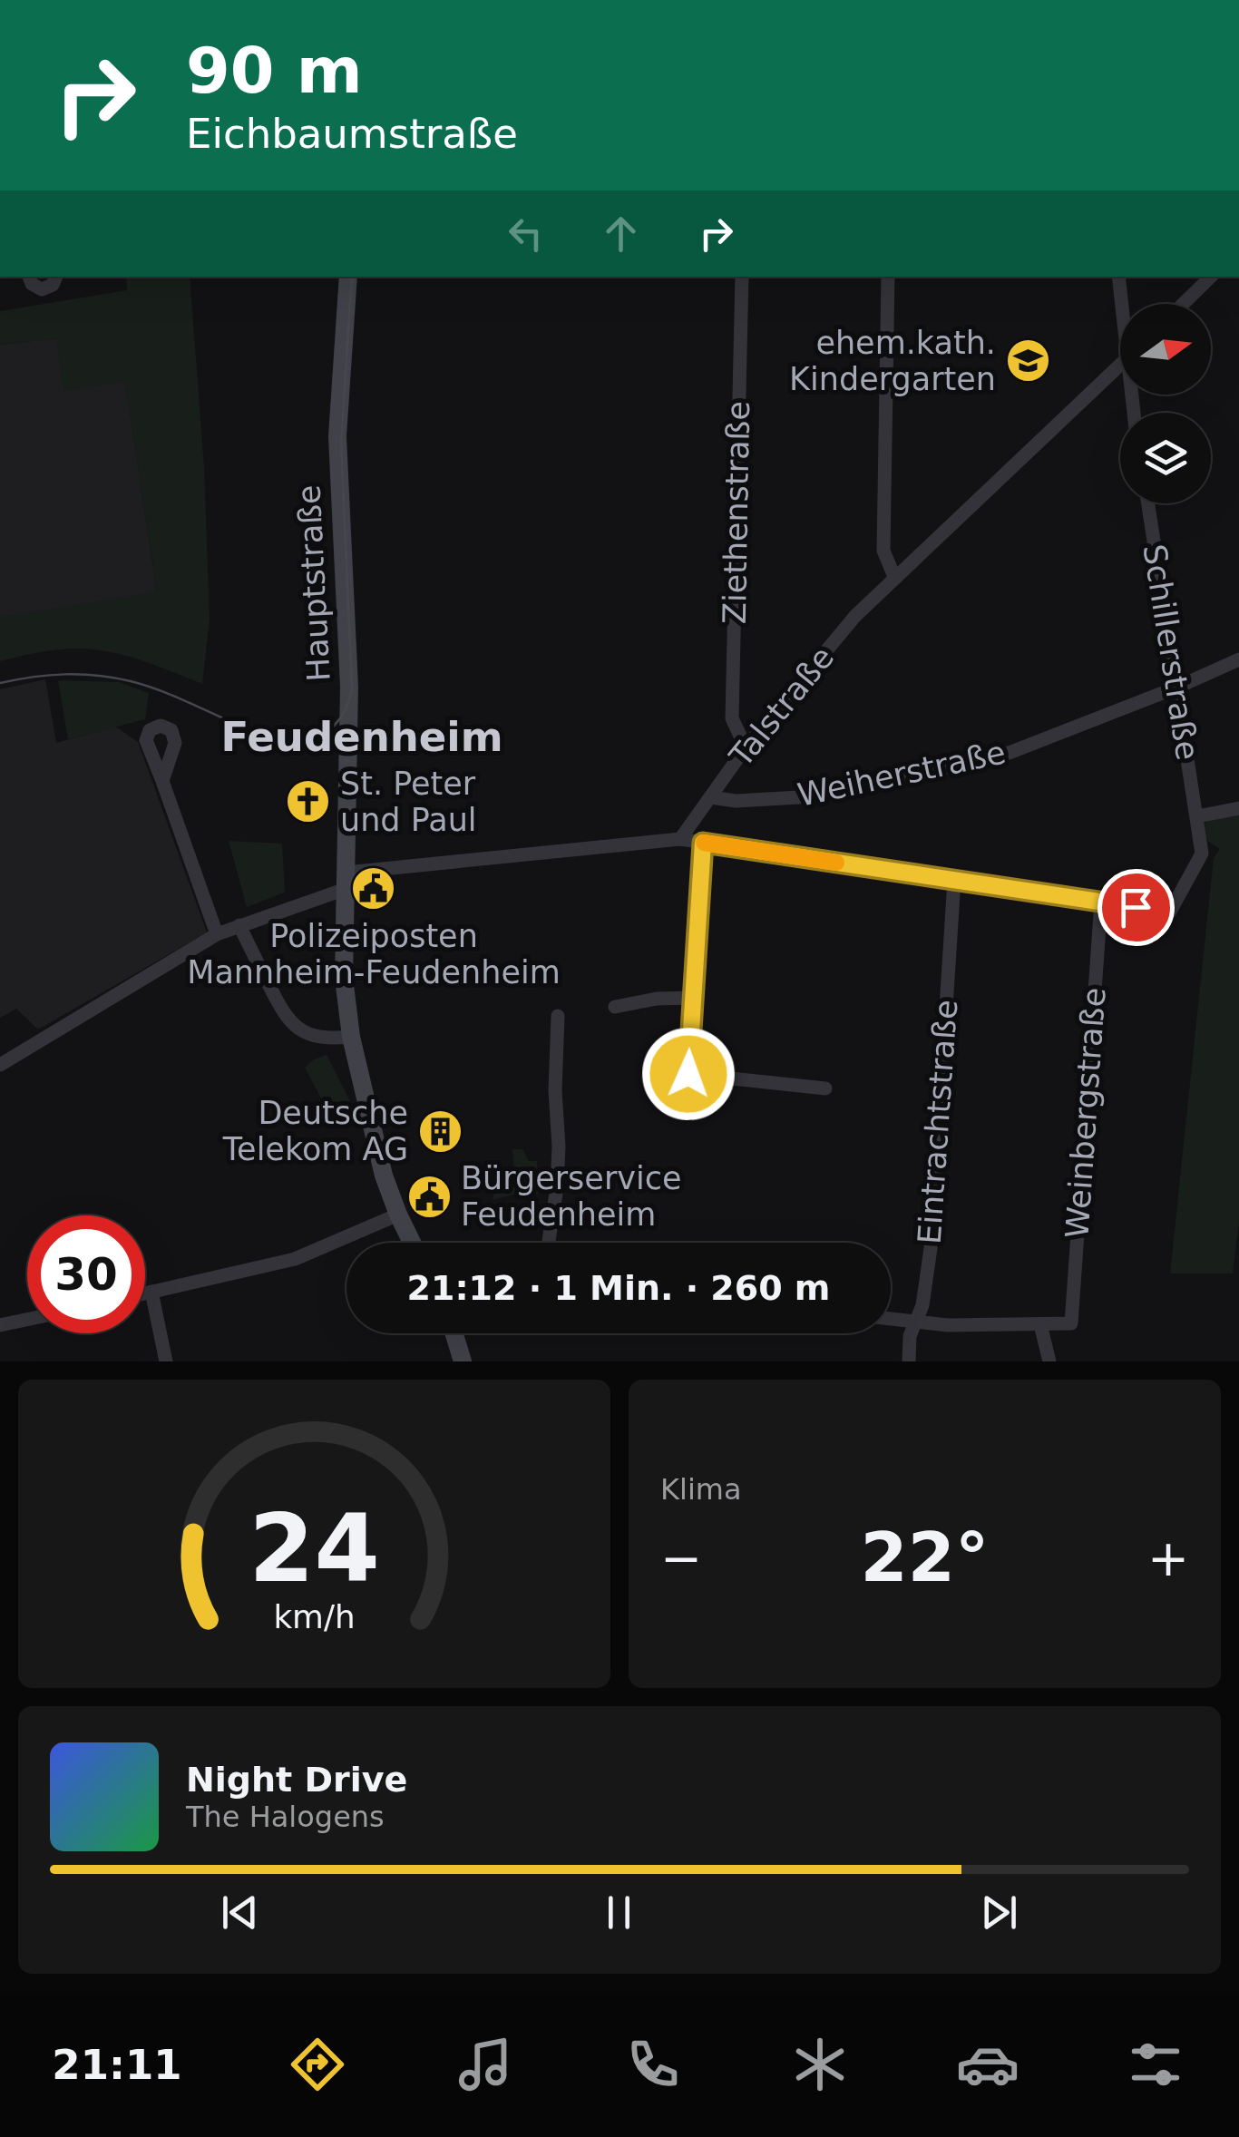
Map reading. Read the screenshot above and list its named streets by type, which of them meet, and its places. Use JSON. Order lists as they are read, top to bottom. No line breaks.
{"streets":{"street":["Ziethenstraße","Hauptstraße","Schillerstraße","Talstraße","Weiherstraße","Weinbergstraße","Eintrachtstraße"]},"crossings":[["Ziethenstraße","Talstraße"],["Schillerstraße","Weiherstraße"],["Schillerstraße","Weinbergstraße"],["Talstraße","Weiherstraße"]],"districts":["Feudenheim"],"places":{"school or university":["ehem.kath. Kindergarten"],"church":["St. Peter und Paul"],"public building":["Polizeiposten Mannheim-Feudenheim","Bürgerservice Feudenheim"],"building":["Deutsche Telekom AG"]},"north":"right","page":{"turn":["90 m","Eichbaumstraße"],"limit":"30","trip":"21:12 · 1 Min. · 260 m","tile":"Klima","heat":["−","22°","+"],"song":["Night Drive","The Halogens"],"tabs":"21:11","gauge":["24","km/h"]}}
